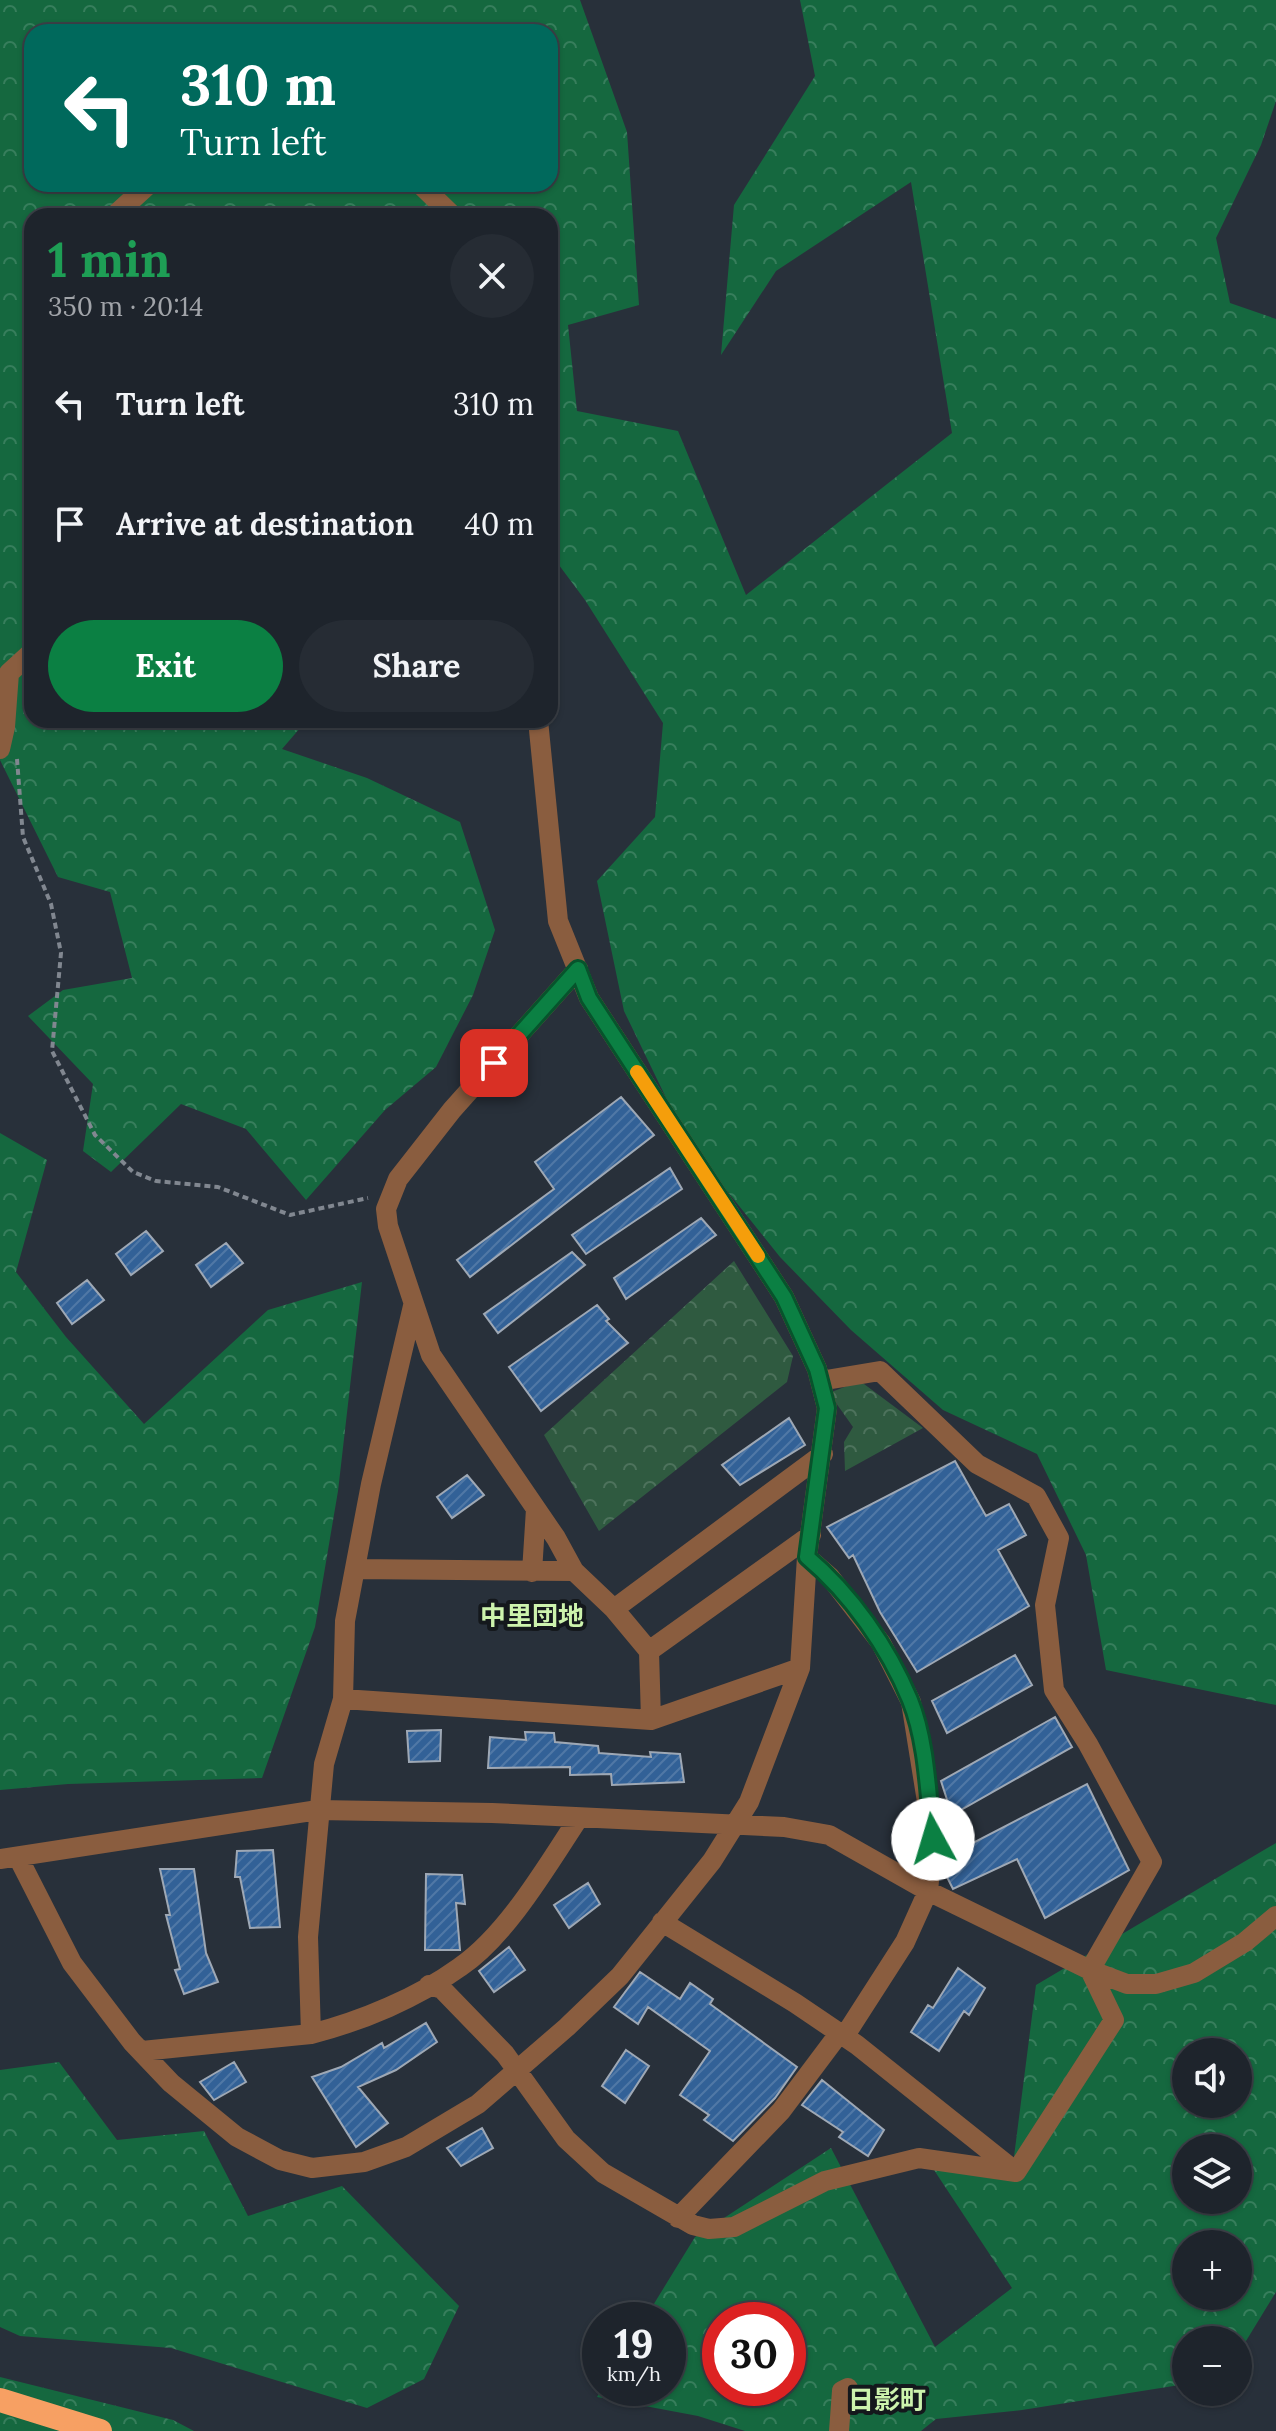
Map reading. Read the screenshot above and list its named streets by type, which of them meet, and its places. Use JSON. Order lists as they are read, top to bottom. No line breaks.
{"districts":["中里団地","日影町"],"page":{"turn":["310 m","Turn left"],"heading":["1 min","350 m · 20:14"],"list":[{"name":"Turn left","value":"310 m"},{"name":"Arrive at destination","value":"40 m"}],"buttons":["Exit","Share"],"map_buttons":["+","−"],"speed":"19 km/h","limit":"30"}}
